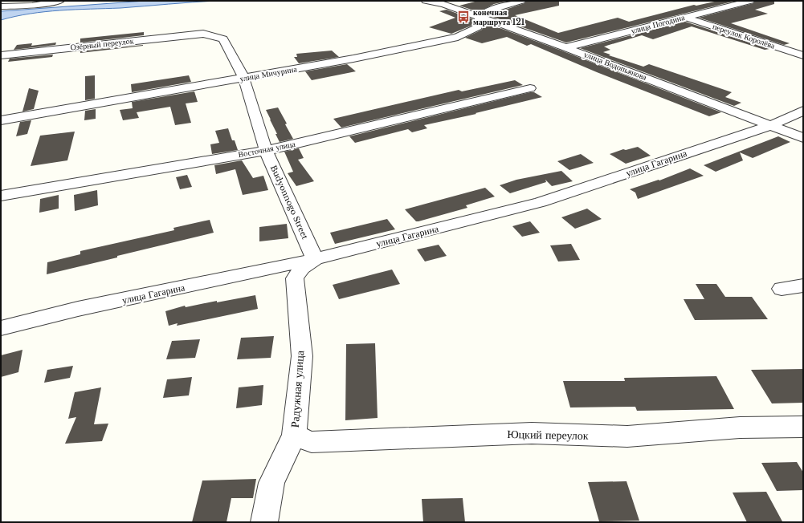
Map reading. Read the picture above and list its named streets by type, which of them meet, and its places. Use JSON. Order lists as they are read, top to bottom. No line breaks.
{"streets":{"street":["улица Погодина","переулок Королёва","Озёрный переулок","улица Водопьянова","улица Мичурина","Восточная улица","улица Гагарина","Budyonnogo Street","Радужная улица","Юцкий переулок"]},"crossings":[["улица Погодина","переулок Королёва"],["улица Погодина","улица Водопьянова"],["Озёрный переулок","Budyonnogo Street"],["улица Водопьянова","улица Мичурина"],["улица Водопьянова","улица Гагарина"],["улица Мичурина","Budyonnogo Street"],["Восточная улица","Budyonnogo Street"],["улица Гагарина","Budyonnogo Street"],["улица Гагарина","Радужная улица"],["Budyonnogo Street","Радужная улица"],["Радужная улица","Юцкий переулок"]],"places":{"bus stop":["конечная маршрута 121"]}}
